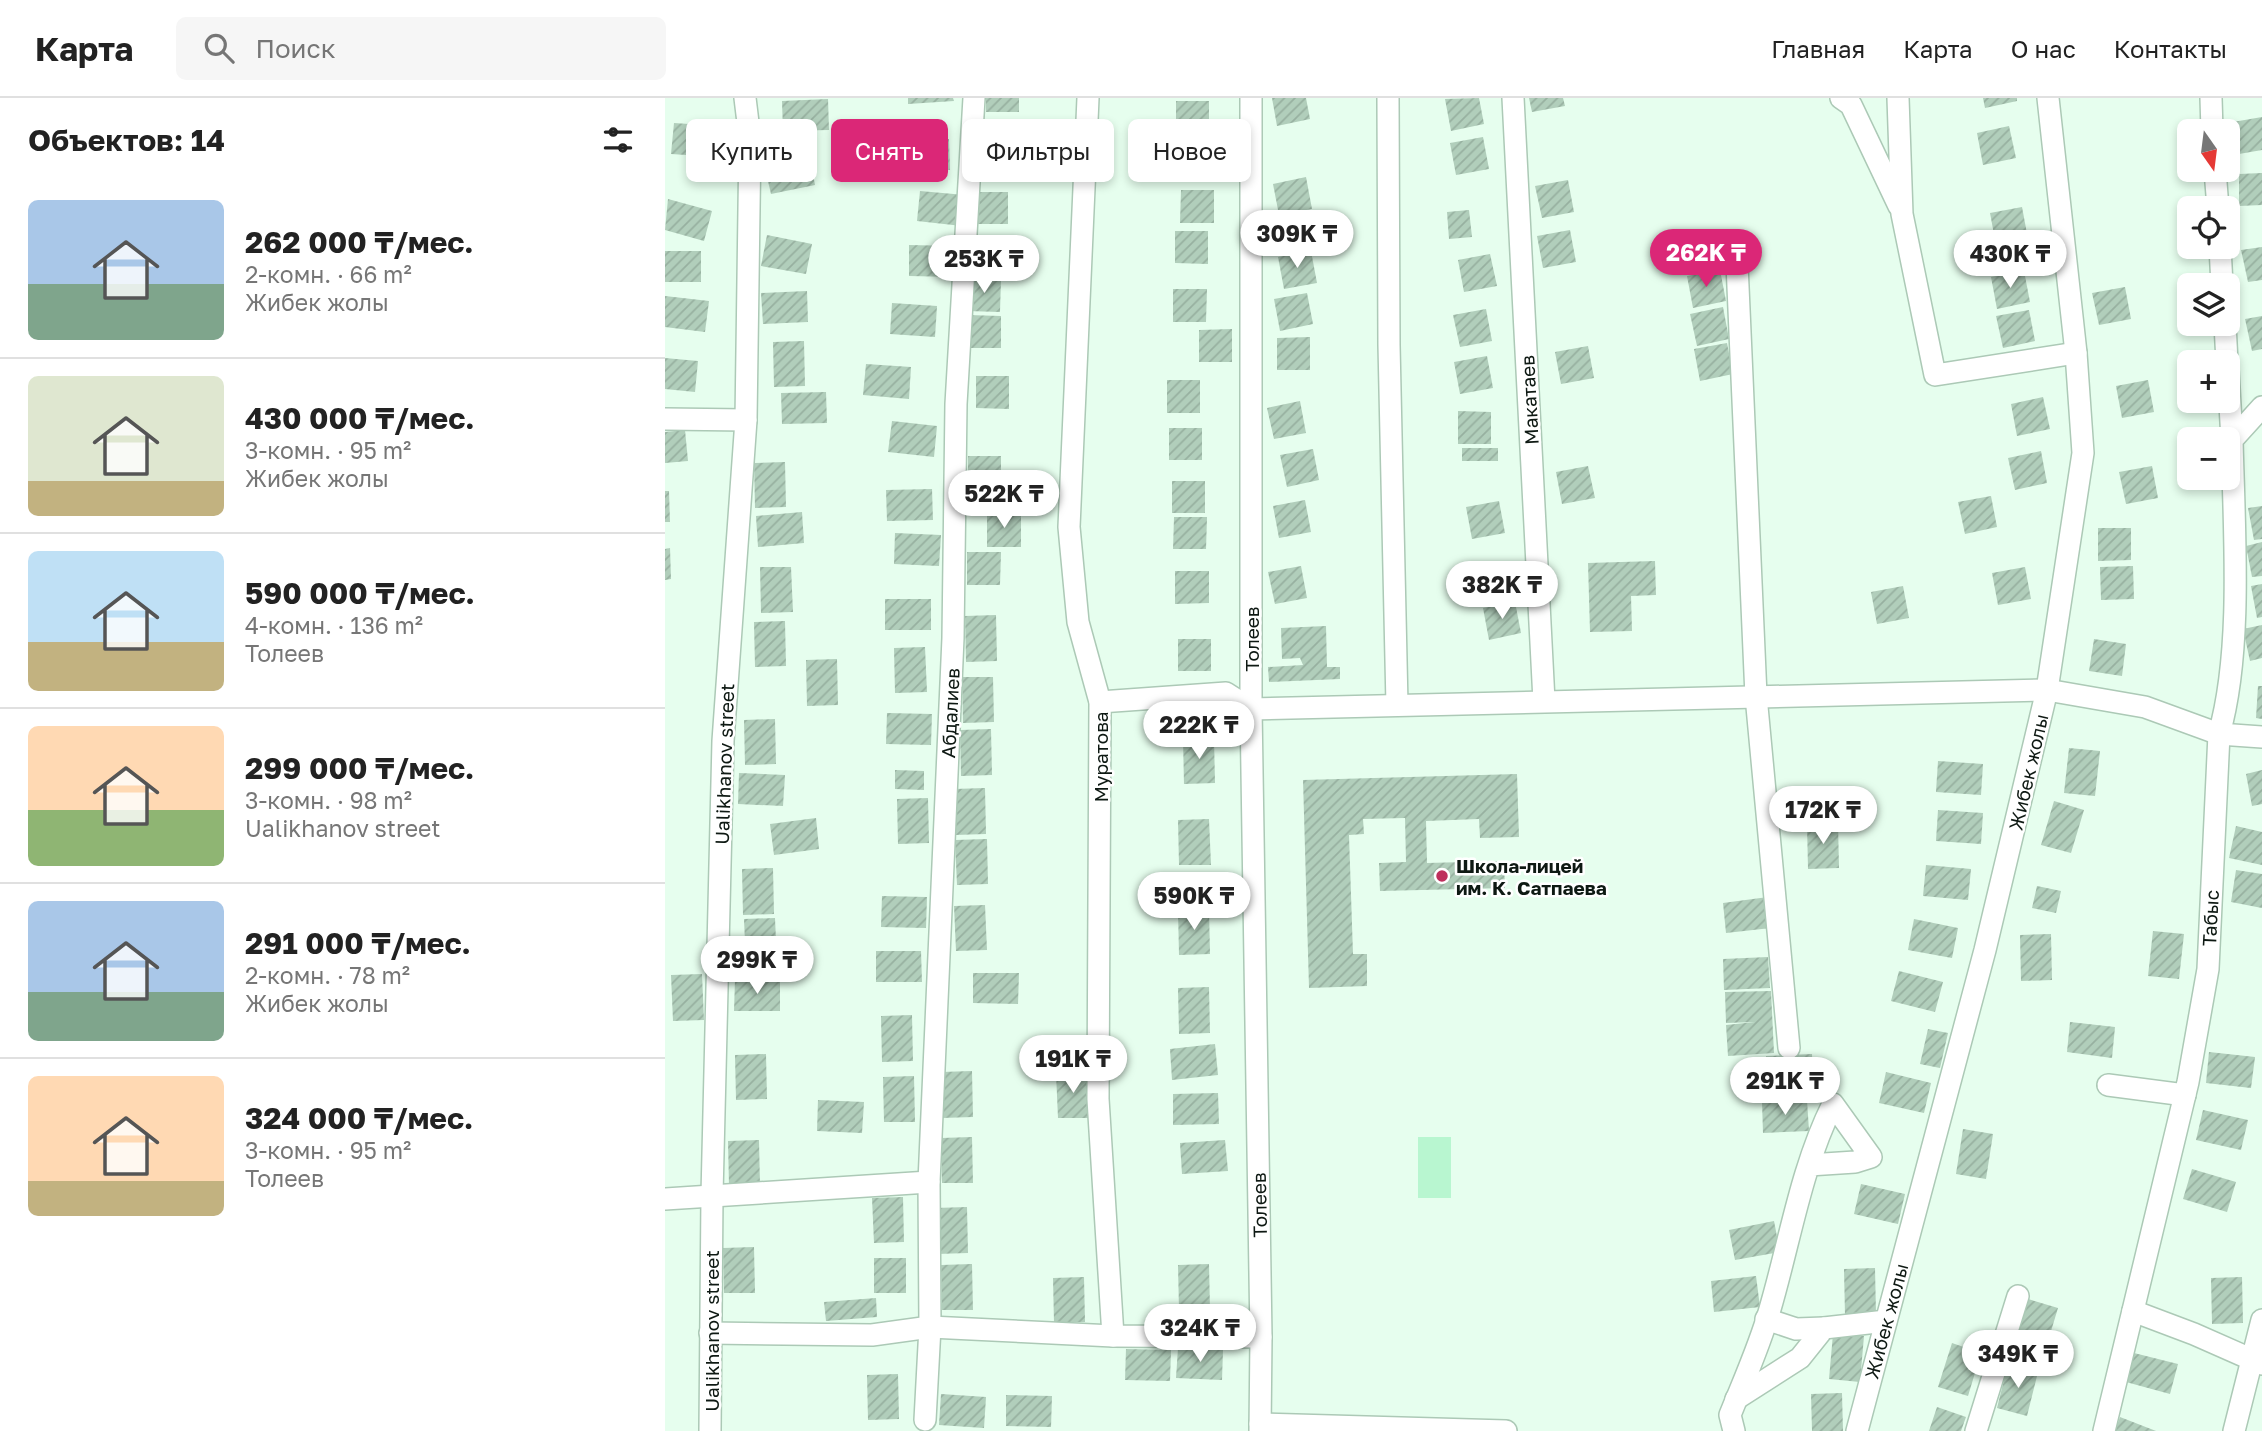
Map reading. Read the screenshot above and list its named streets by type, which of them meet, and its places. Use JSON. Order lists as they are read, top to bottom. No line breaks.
{"streets":{"street":["Макатаев","Толеев","Абдалиев","Муратова","Ualikhanov street","Жибек жолы","Табыс"]},"places":["Школа-лицей им. К. Сатпаева"],"north":"bottom","page":{"header":"Карта","search":"Поиск","nav":["Главная","Карта","О нас","Контакты"],"heading":"Объектов: 14","map_buttons":["+","−"],"chip":["Купить","Снять","Фильтры","Новое"],"list":[{"name":"262 000 ₸/мес.","note":"2-комн. · 66 m² · Жибек жолы"},{"name":"430 000 ₸/мес.","note":"3-комн. · 95 m² · Жибек жолы"},{"name":"590 000 ₸/мес.","note":"4-комн. · 136 m² · Толеев"},{"name":"299 000 ₸/мес.","note":"3-комн. · 98 m² · Ualikhanov street"},{"name":"291 000 ₸/мес.","note":"2-комн. · 78 m² · Жибек жолы"},{"name":"324 000 ₸/мес.","note":"3-комн. · 95 m² · Толеев"}],"price":["309K ₸","262K ₸","430K ₸","253K ₸","522K ₸","382K ₸","222K ₸","172K ₸","590K ₸","299K ₸","191K ₸","291K ₸","324K ₸","349K ₸"]}}
